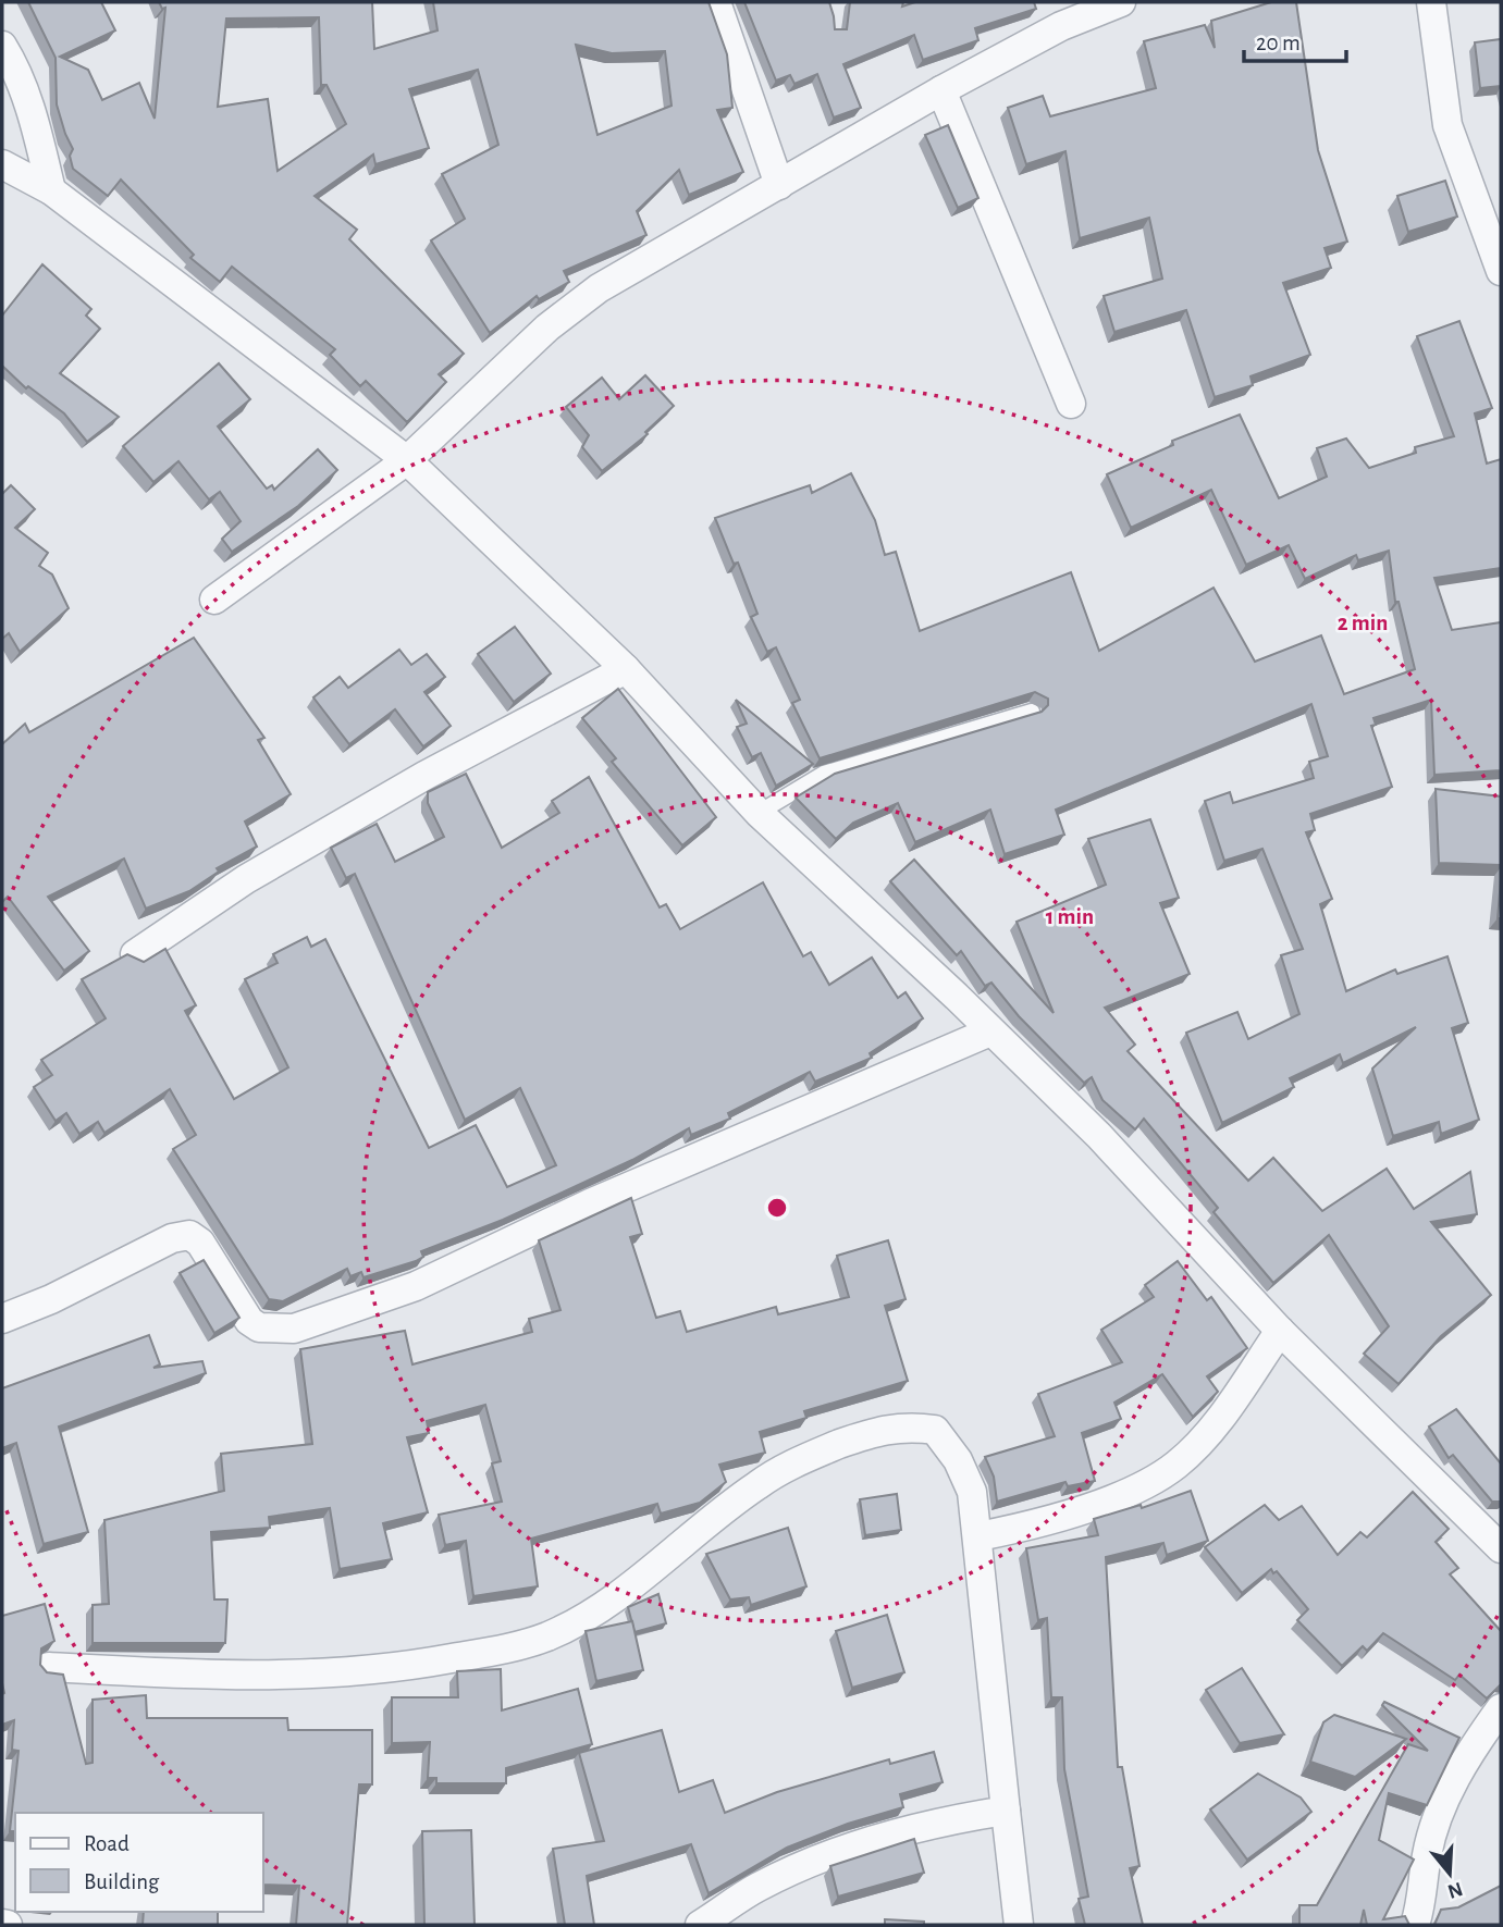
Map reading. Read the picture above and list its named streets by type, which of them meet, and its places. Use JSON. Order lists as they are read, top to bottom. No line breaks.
{"legend":["Road","Building"],"scale_bar":"20 m","north":"bottom","rings":["2 min","1 min"]}
